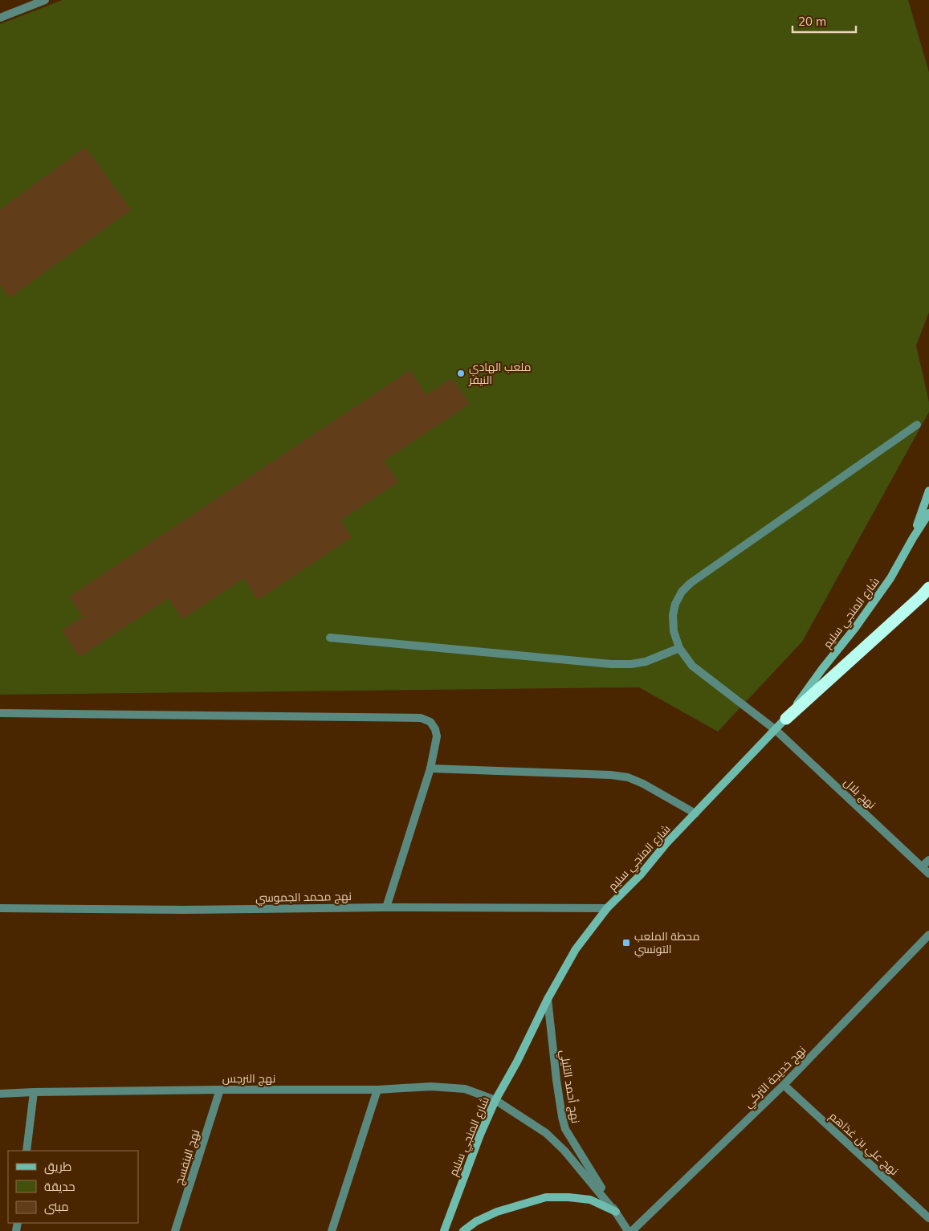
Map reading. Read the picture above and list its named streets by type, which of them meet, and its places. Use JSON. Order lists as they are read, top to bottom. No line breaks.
{"streets":{"main road":["شارع المنجي سليم"],"street":["نهج بلال","نهج محمد الجموسي","نهج خديجة التركي","نهج النرجس","نهج أحمد التليلي","نهج علي بن غذاهم","نهج البنفسج"]},"crossings":[["شارع المنجي سليم","نهج بلال"],["شارع المنجي سليم","نهج محمد الجموسي"],["شارع المنجي سليم","نهج النرجس"],["شارع المنجي سليم","نهج أحمد التليلي"],["نهج خديجة التركي","نهج علي بن غذاهم"],["نهج النرجس","نهج أحمد التليلي"],["نهج النرجس","نهج البنفسج"]],"places":{"other":["ملعب الهادي النيفر"],"transit":["محطة الملعب التونسي"]},"legend":["طريق","حديقة","مبنى"],"scale_bar":"20 m"}
